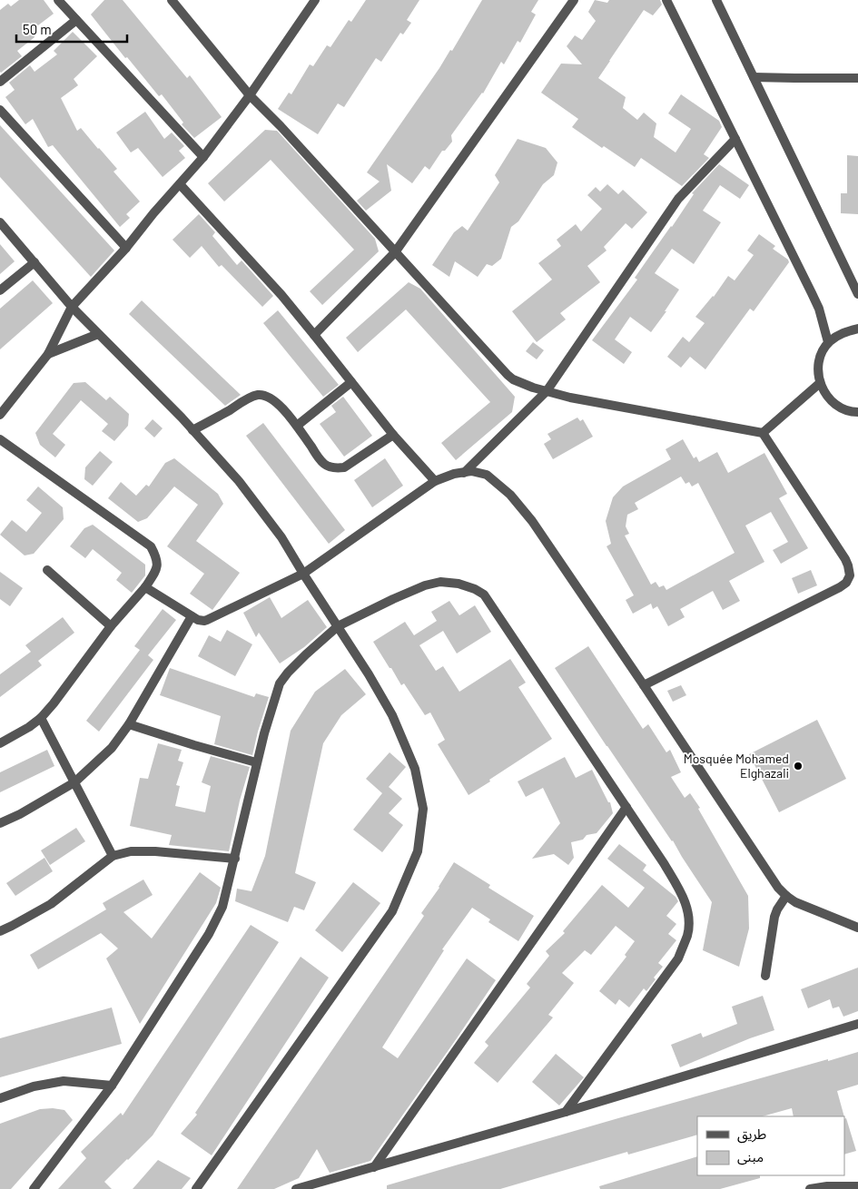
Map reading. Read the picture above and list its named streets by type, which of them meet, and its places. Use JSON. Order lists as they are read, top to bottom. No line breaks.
{"places":["Mosquée Mohamed Elghazali"],"legend":["طريق","مبنى"],"scale_bar":"50 m"}
